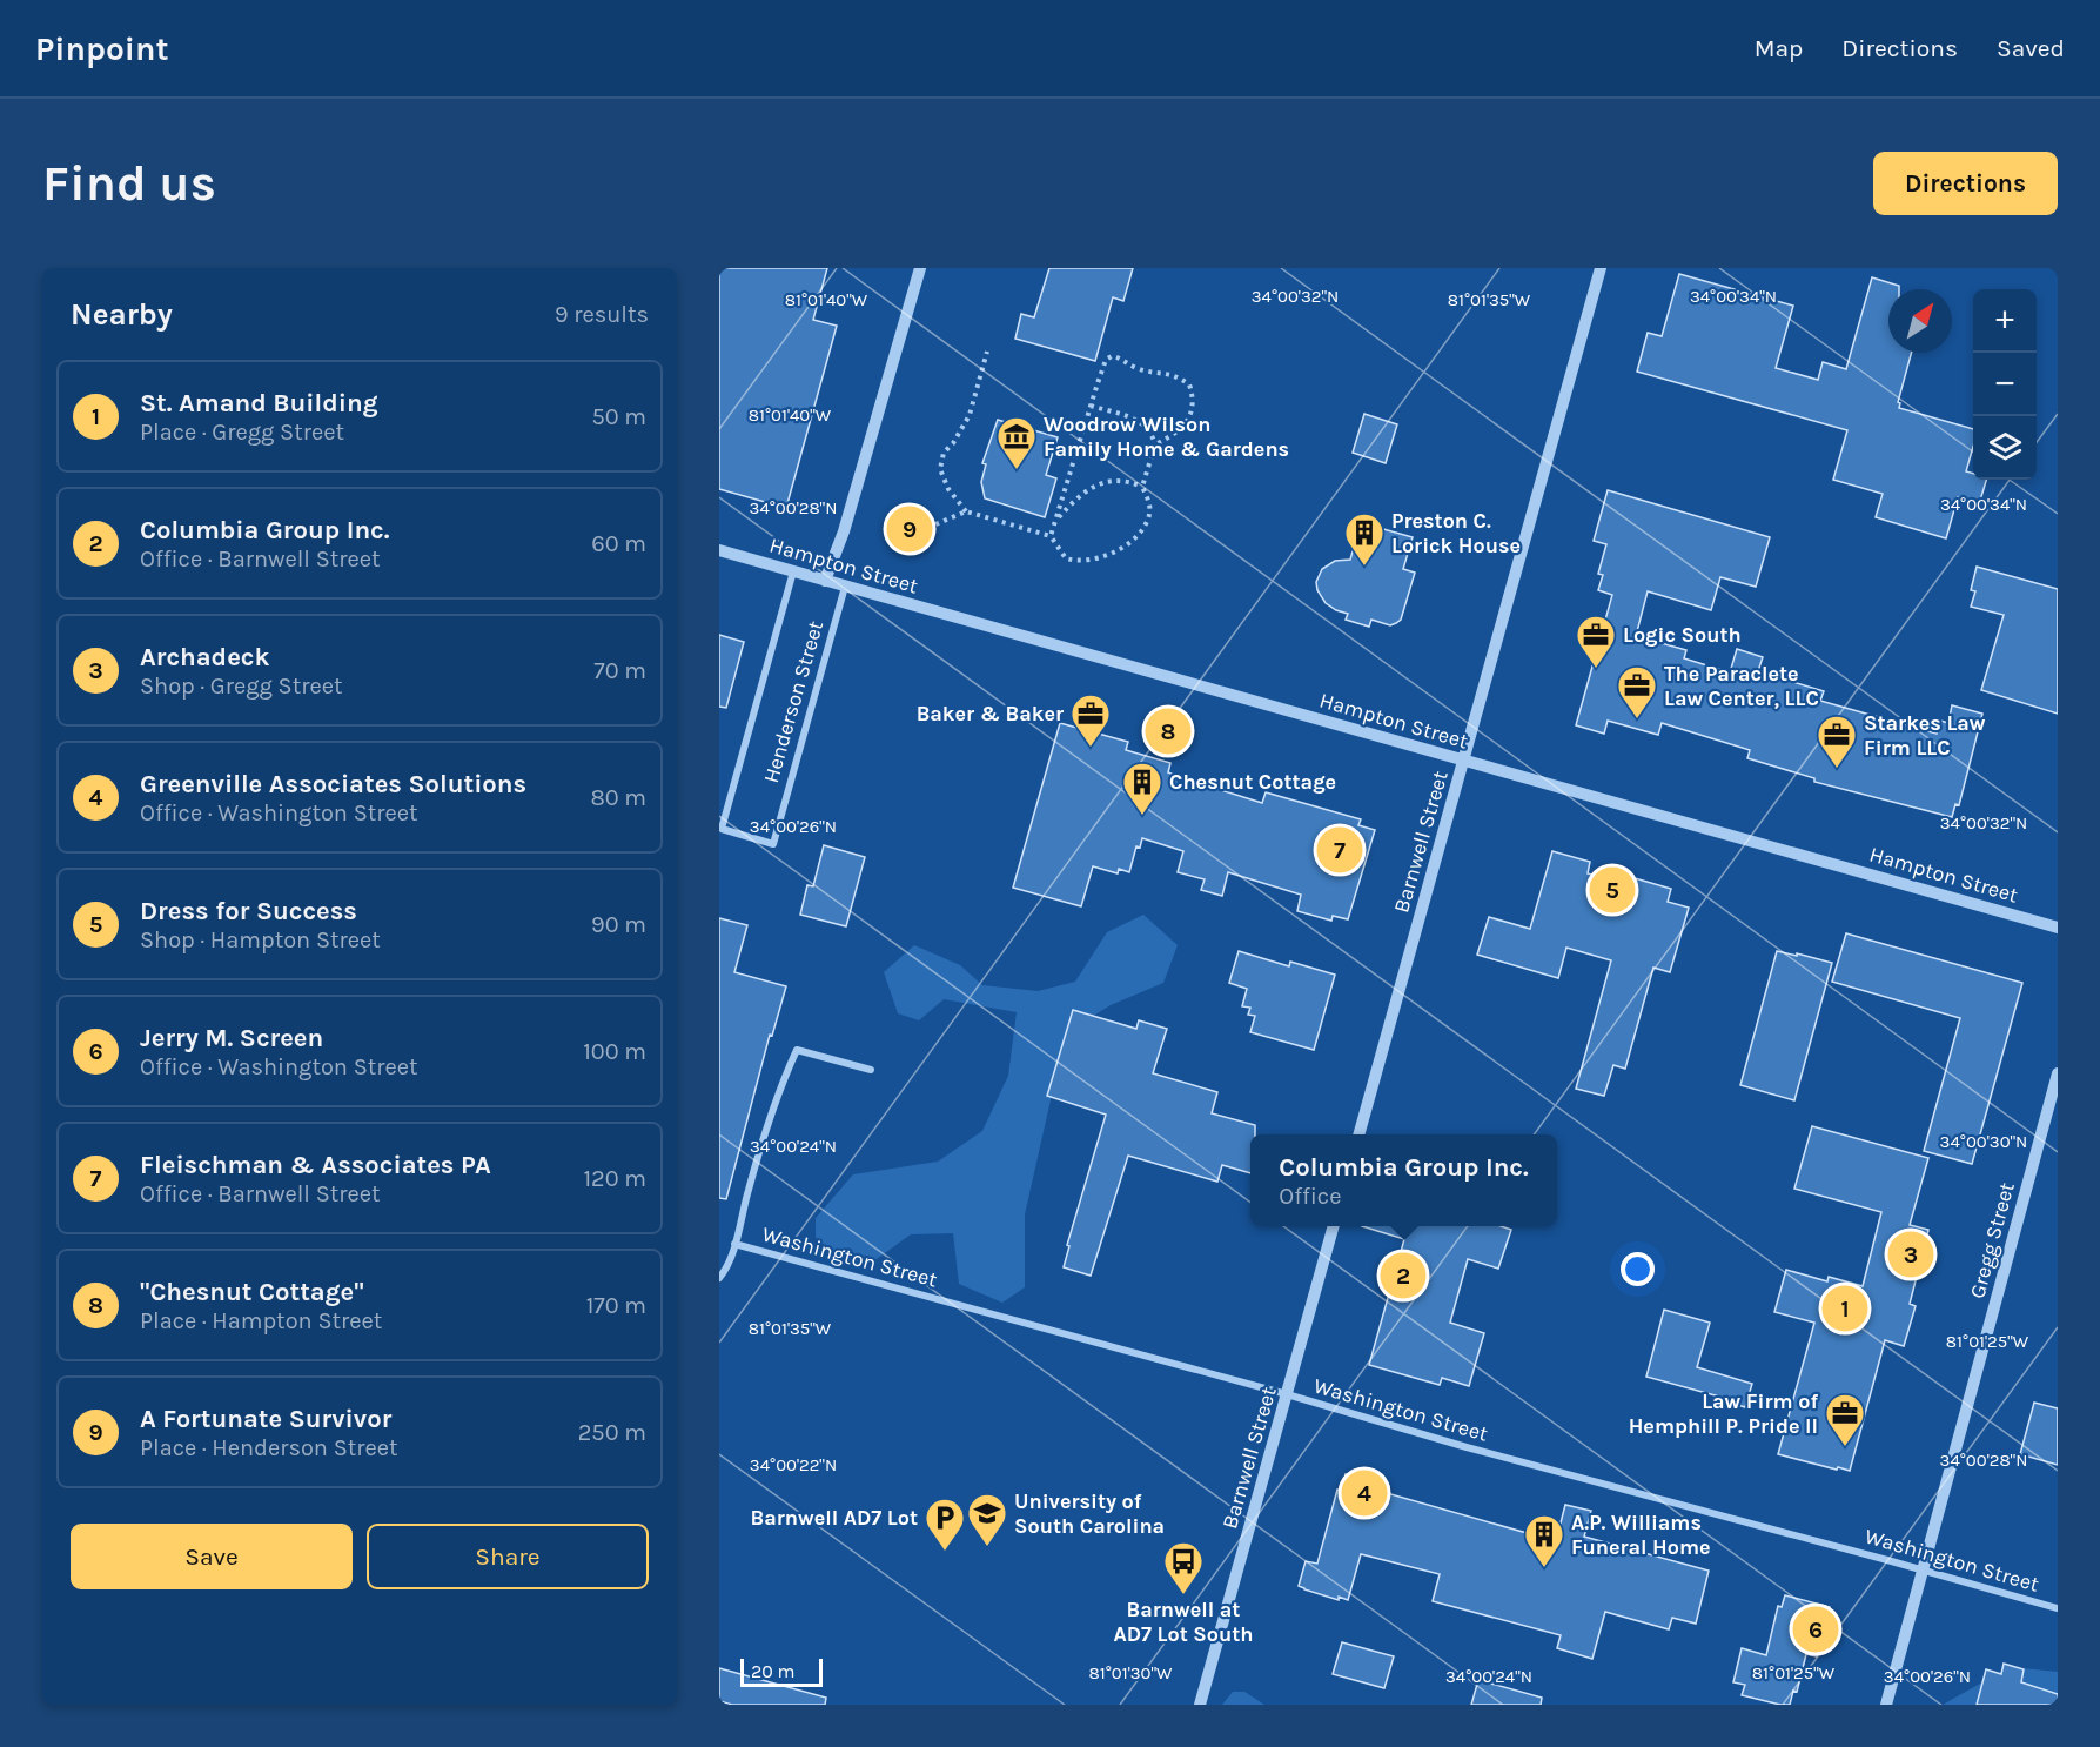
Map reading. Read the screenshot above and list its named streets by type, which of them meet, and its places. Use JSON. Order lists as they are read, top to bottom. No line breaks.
{"streets":{"street":["Hampton Street","Henderson Street","Barnwell Street","Gregg Street","Washington Street"]},"crossings":[["Hampton Street","Henderson Street"],["Hampton Street","Barnwell Street"],["Barnwell Street","Washington Street"],["Gregg Street","Washington Street"]],"places":{"museum":["Woodrow Wilson Family Home & Gardens"],"building":["Preston C. Lorick House","Chesnut Cottage","A.P. Williams Funeral Home"],"office":["Logic South","The Paraclete Law Center, LLC","Baker & Baker","Starkes Law Firm LLC","Law Firm of Hemphill P. Pride II"],"school or university":["University of South Carolina"],"parking":["Barnwell AD7 Lot"],"bus stop":["Barnwell at AD7 Lot South"]},"scale_bar":"20 m","north":"top right","page":{"header":"Pinpoint","nav":["Map","Directions","Saved"],"buttons":["Directions",["Save","Share"]],"title":"Find us","heading":["Nearby","9 results"],"map_buttons":["+","−"],"list":[{"mark":"1","name":"St. Amand Building","note":"Place · Gregg Street","value":"50 m"},{"mark":"2","name":"Columbia Group Inc.","note":"Office · Barnwell Street","value":"60 m"},{"mark":"3","name":"Archadeck","note":"Shop · Gregg Street","value":"70 m"},{"mark":"4","name":"Greenville Associates Solutions","note":"Office · Washington Street","value":"80 m"},{"mark":"5","name":"Dress for Success","note":"Shop · Hampton Street","value":"90 m"},{"mark":"6","name":"Jerry M. Screen","note":"Office · Washington Street","value":"100 m"},{"mark":"7","name":"Fleischman & Associates PA","note":"Office · Barnwell Street","value":"120 m"},{"mark":"8","name":"\"Chesnut Cottage\"","note":"Place · Hampton Street","value":"170 m"},{"mark":"9","name":"A Fortunate Survivor","note":"Place · Henderson Street","value":"250 m"}],"pins":["9","8","7","5","3","2","1","4","6"],"popup":["Columbia Group Inc.","Office"],"scale":"20 m"},"coordinates":["34°00'32\"N","34°00'34\"N","81°01'40\"W","81°01'35\"W","34°00'28\"N","34°00'26\"N","34°00'30\"N","34°00'24\"N","81°01'25\"W","34°00'22\"N","81°01'30\"W"]}
